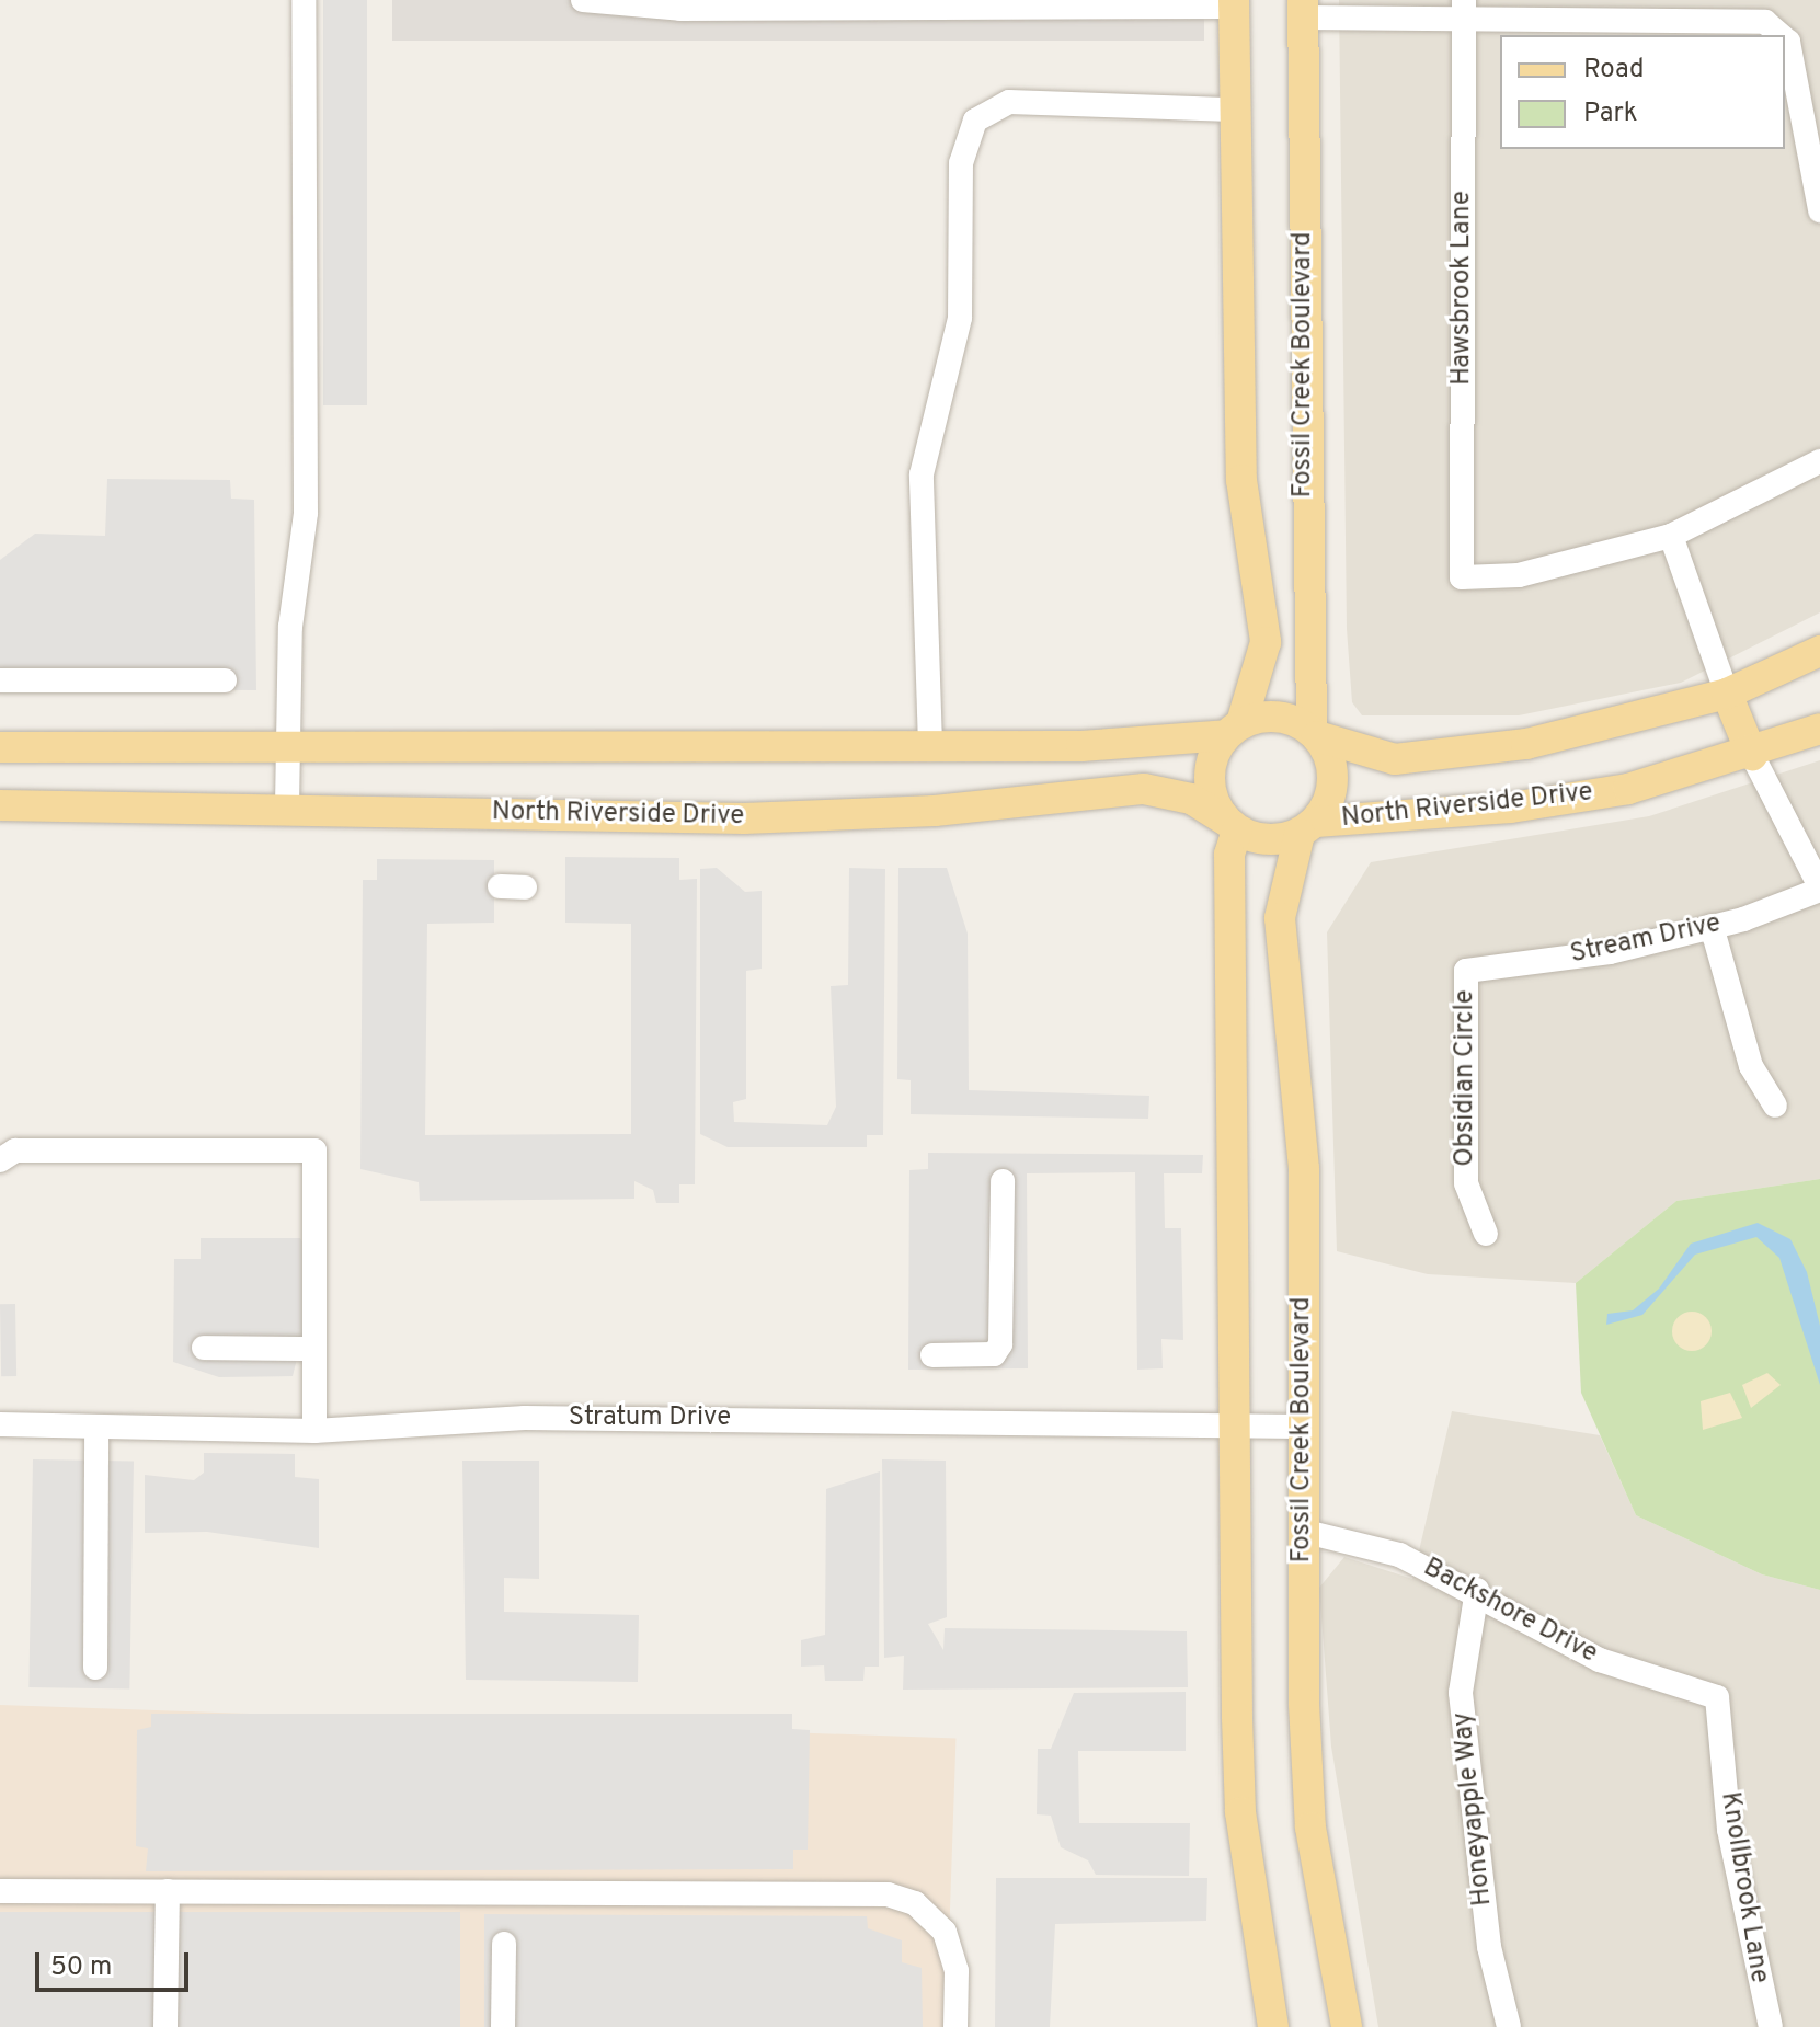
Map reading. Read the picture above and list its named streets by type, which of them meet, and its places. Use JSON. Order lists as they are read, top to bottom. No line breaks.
{"streets":{"main road":["Fossil Creek Boulevard","North Riverside Drive"],"street":["Hawsbrook Lane","Stream Drive","Obsidian Circle","Stratum Drive","Backshore Drive","Honeyapple Way","Knollbrook Lane"]},"crossings":[["Fossil Creek Boulevard","North Riverside Drive"],["Fossil Creek Boulevard","Stratum Drive"],["Fossil Creek Boulevard","Backshore Drive"],["Stream Drive","Obsidian Circle"],["Backshore Drive","Honeyapple Way"],["Backshore Drive","Knollbrook Lane"]],"legend":["Road","Park"],"scale_bar":"50 m"}
